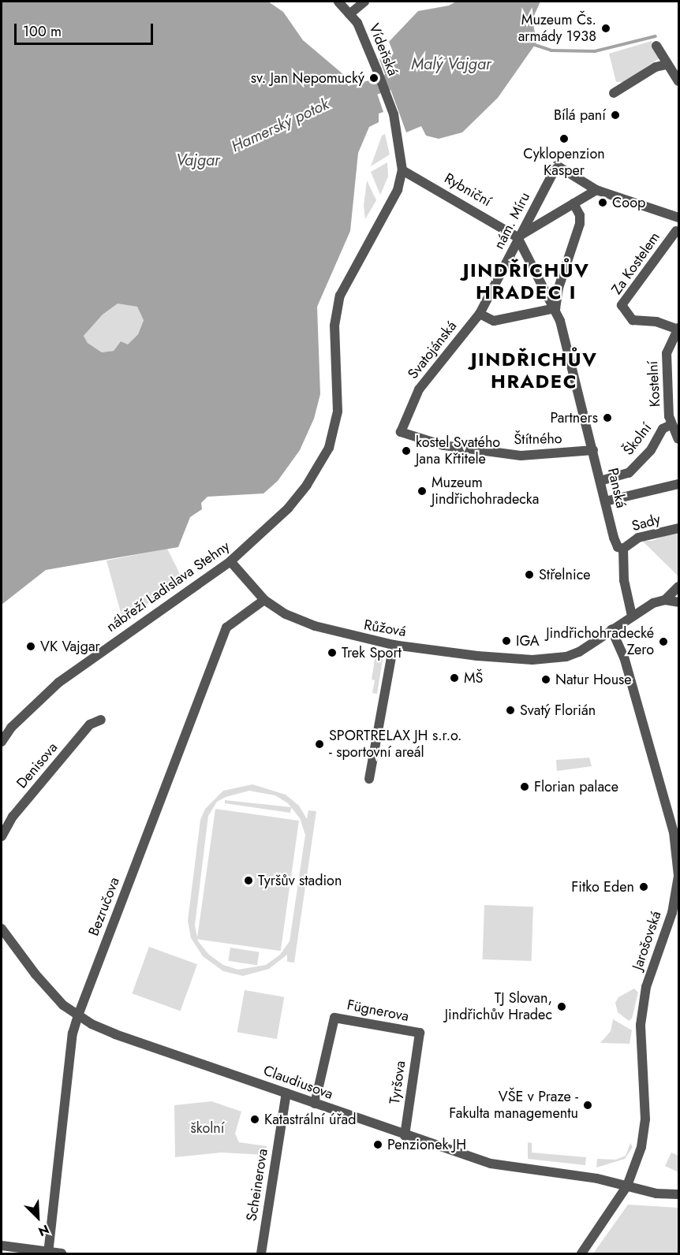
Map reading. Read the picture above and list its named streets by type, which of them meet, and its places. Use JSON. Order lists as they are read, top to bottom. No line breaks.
{"streets":{"street":["Vídeňská","Rybniční","nám. Míru","Za Kostelem","Svatojánská","Kostelní","Štítného","Školní","Panská","Sady","nábřeží Ladislava Stehny","Růžová","Denisova","Bezručova","Jarošovská","Fügnerova","Claudiusova","Tyršova","Scheinerova"]},"crossings":[["Vídeňská","nábřeží Ladislava Stehny"],["Rybniční","nám. Míru"],["Rybniční","nábřeží Ladislava Stehny"],["nám. Míru","Svatojánská"],["Za Kostelem","Kostelní"],["Svatojánská","Štítného"],["Kostelní","Školní"],["Štítného","Panská"],["Školní","Panská"],["Panská","Sady"],["nábřeží Ladislava Stehny","Růžová"],["Růžová","Bezručova"],["Růžová","Jarošovská"],["Bezručova","Claudiusova"],["Jarošovská","Claudiusova"],["Fügnerova","Claudiusova"],["Fügnerova","Tyršova"],["Claudiusova","Tyršova"],["Claudiusova","Scheinerova"]],"districts":["JINDŘICHŮV HRADEC I","JINDŘICHŮV HRADEC"],"water":["Malý Vajgar","Hamerský potok","Vajgar"],"parks":["školní"],"places":["Muzeum Čs. armády 1938","sv. Jan Nepomucký","Bílá paní","Cyklopenzion Kasper","Coop","Partners","kostel Svatého Jana Křtitele","Muzeum Jindřichohradecka","Střelnice","IGA","Jindřichohradecké Zero","VK Vajgar","Trek Sport","MŠ","Natur House","Svatý Florián","SPORTRELAX JH s.r.o. - sportovní areál","Florian palace","Tyršův stadion","Fitko Eden","TJ Slovan, Jindřichův Hradec","VŠE v Praze - Fakulta managementu","Katastrální úřad","Penzionek JH"],"scale_bar":"100 m","north":"bottom right"}
